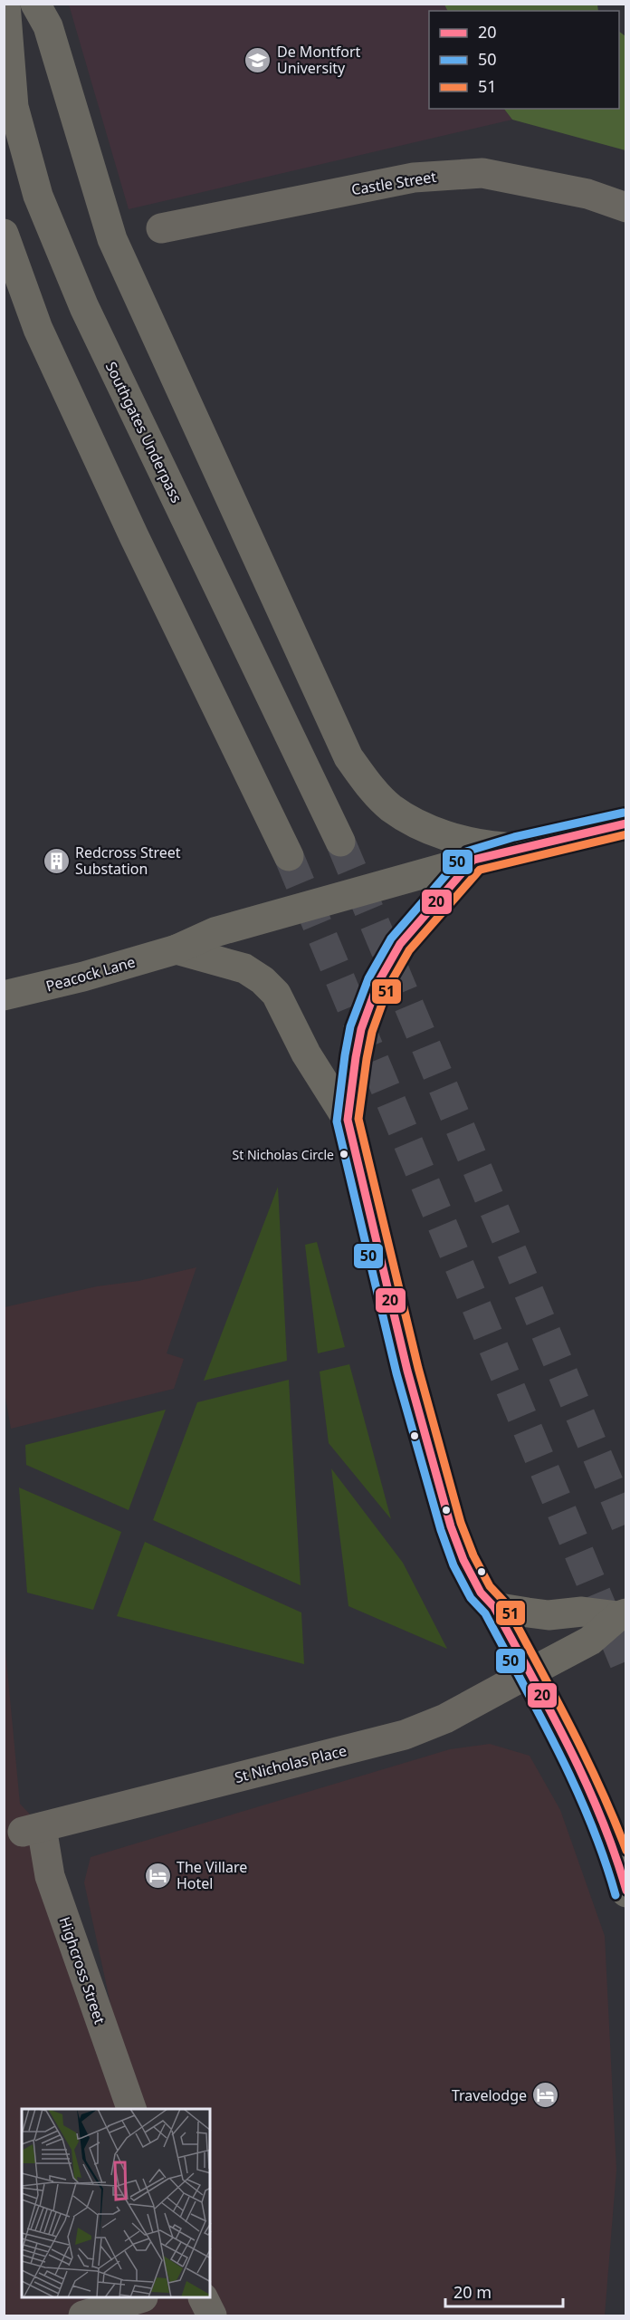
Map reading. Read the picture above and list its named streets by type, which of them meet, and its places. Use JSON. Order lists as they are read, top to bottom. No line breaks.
{"streets":{"main road":["Southgates Underpass","Peacock Lane"],"street":["Castle Street","St Nicholas Place","Highcross Street"]},"crossings":[["St Nicholas Place","Highcross Street"]],"places":{"school or university":["De Montfort University"],"building":["Redcross Street Substation"],"other":["St Nicholas Circle"],"hotel":["The Villare Hotel","Travelodge"]},"lines":["transit line 50","transit line 20","transit line 51"],"legend":["20","50","51"],"scale_bar":"20 m"}
